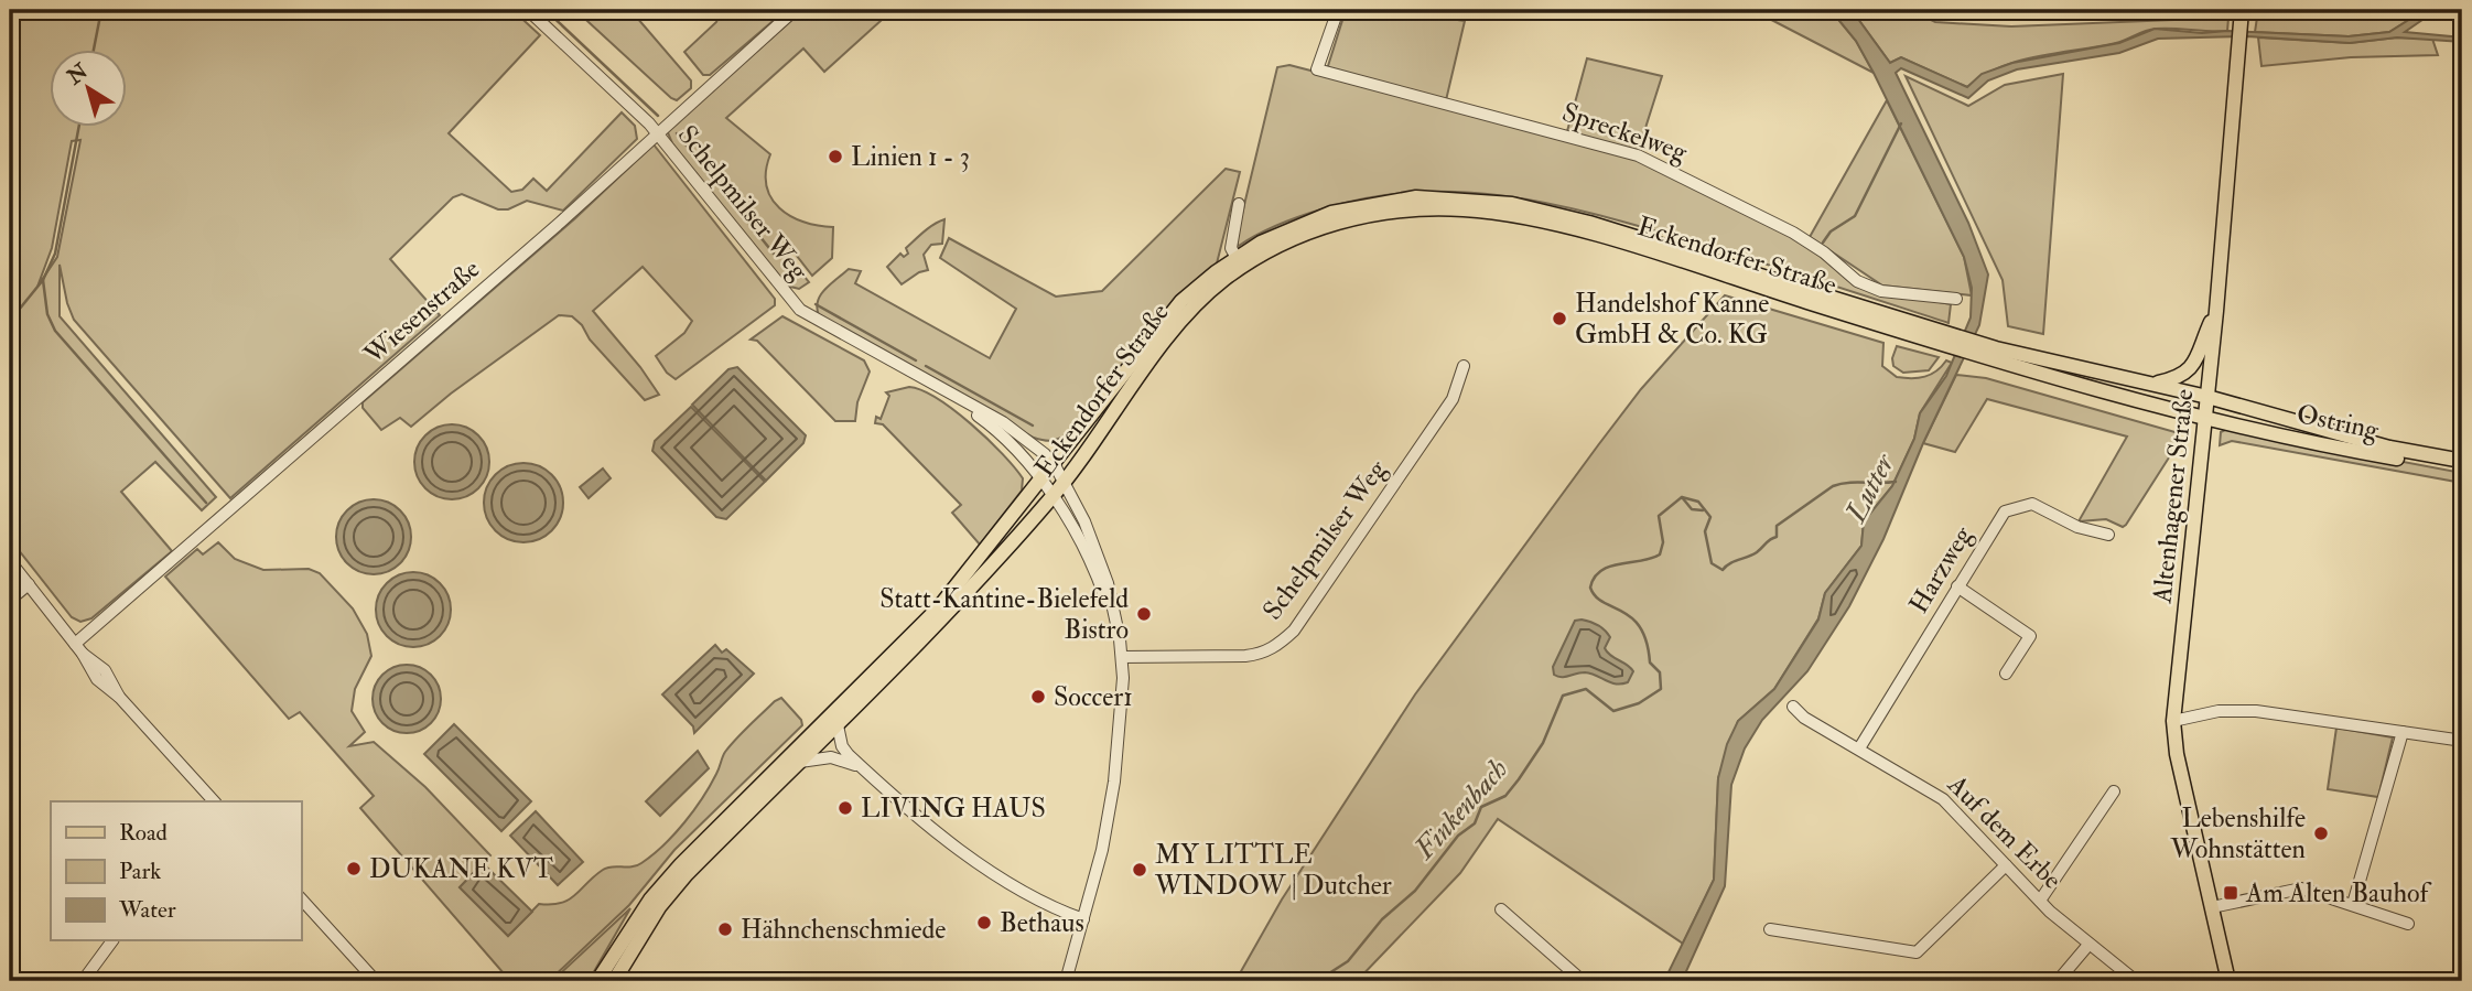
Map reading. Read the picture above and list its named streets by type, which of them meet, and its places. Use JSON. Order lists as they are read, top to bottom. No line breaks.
{"streets":{"main road":["Eckendorfer Straße","Ostring","Altenhagener Straße"],"street":["Spreckelweg","Schelpmilser Weg","Wiesenstraße","Harzweg","Auf dem Erbe"]},"crossings":[["Schelpmilser Weg","Eckendorfer Straße"],["Schelpmilser Weg","Wiesenstraße"],["Eckendorfer Straße","Ostring"],["Eckendorfer Straße","Altenhagener Straße"],["Ostring","Altenhagener Straße"],["Harzweg","Auf dem Erbe"]],"water":["Lutter","Finkenbach"],"places":{"other":["Linien 1 - 3","Handelshof Kanne GmbH & Co. KG","Statt-Kantine-Bielefeld Bistro","Soccer1","LIVING HAUS","Lebenshilfe Wohnstätten","DUKANE KVT","MY LITTLE WINDOW | Dutcher","Bethaus","Hähnchenschmiede"],"transit":["Am Alten Bauhof"]},"legend":["Road","Park","Water"],"north":"top left"}
